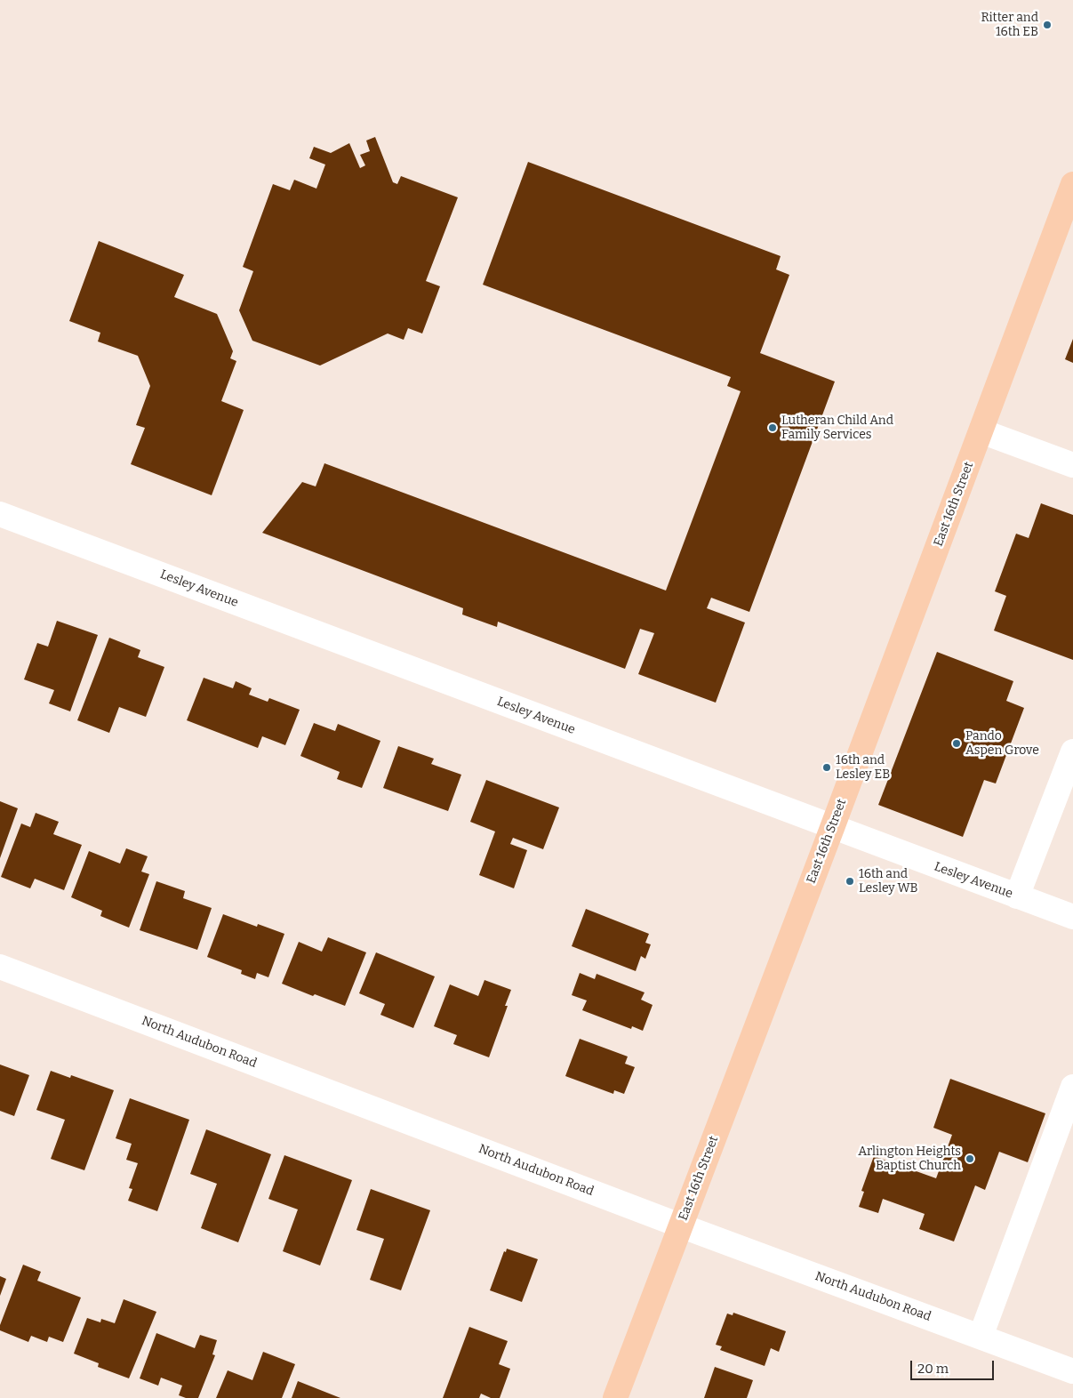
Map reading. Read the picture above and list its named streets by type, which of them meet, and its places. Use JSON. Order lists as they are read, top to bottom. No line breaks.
{"streets":{"main road":["East 16th Street"],"street":["Lesley Avenue","North Audubon Road"]},"crossings":[["East 16th Street","Lesley Avenue"],["East 16th Street","North Audubon Road"]],"places":["Ritter and 16th EB","Lutheran Child And Family Services","Pando Aspen Grove","16th and Lesley EB","16th and Lesley WB","Arlington Heights Baptist Church"],"scale_bar":"20 m"}
